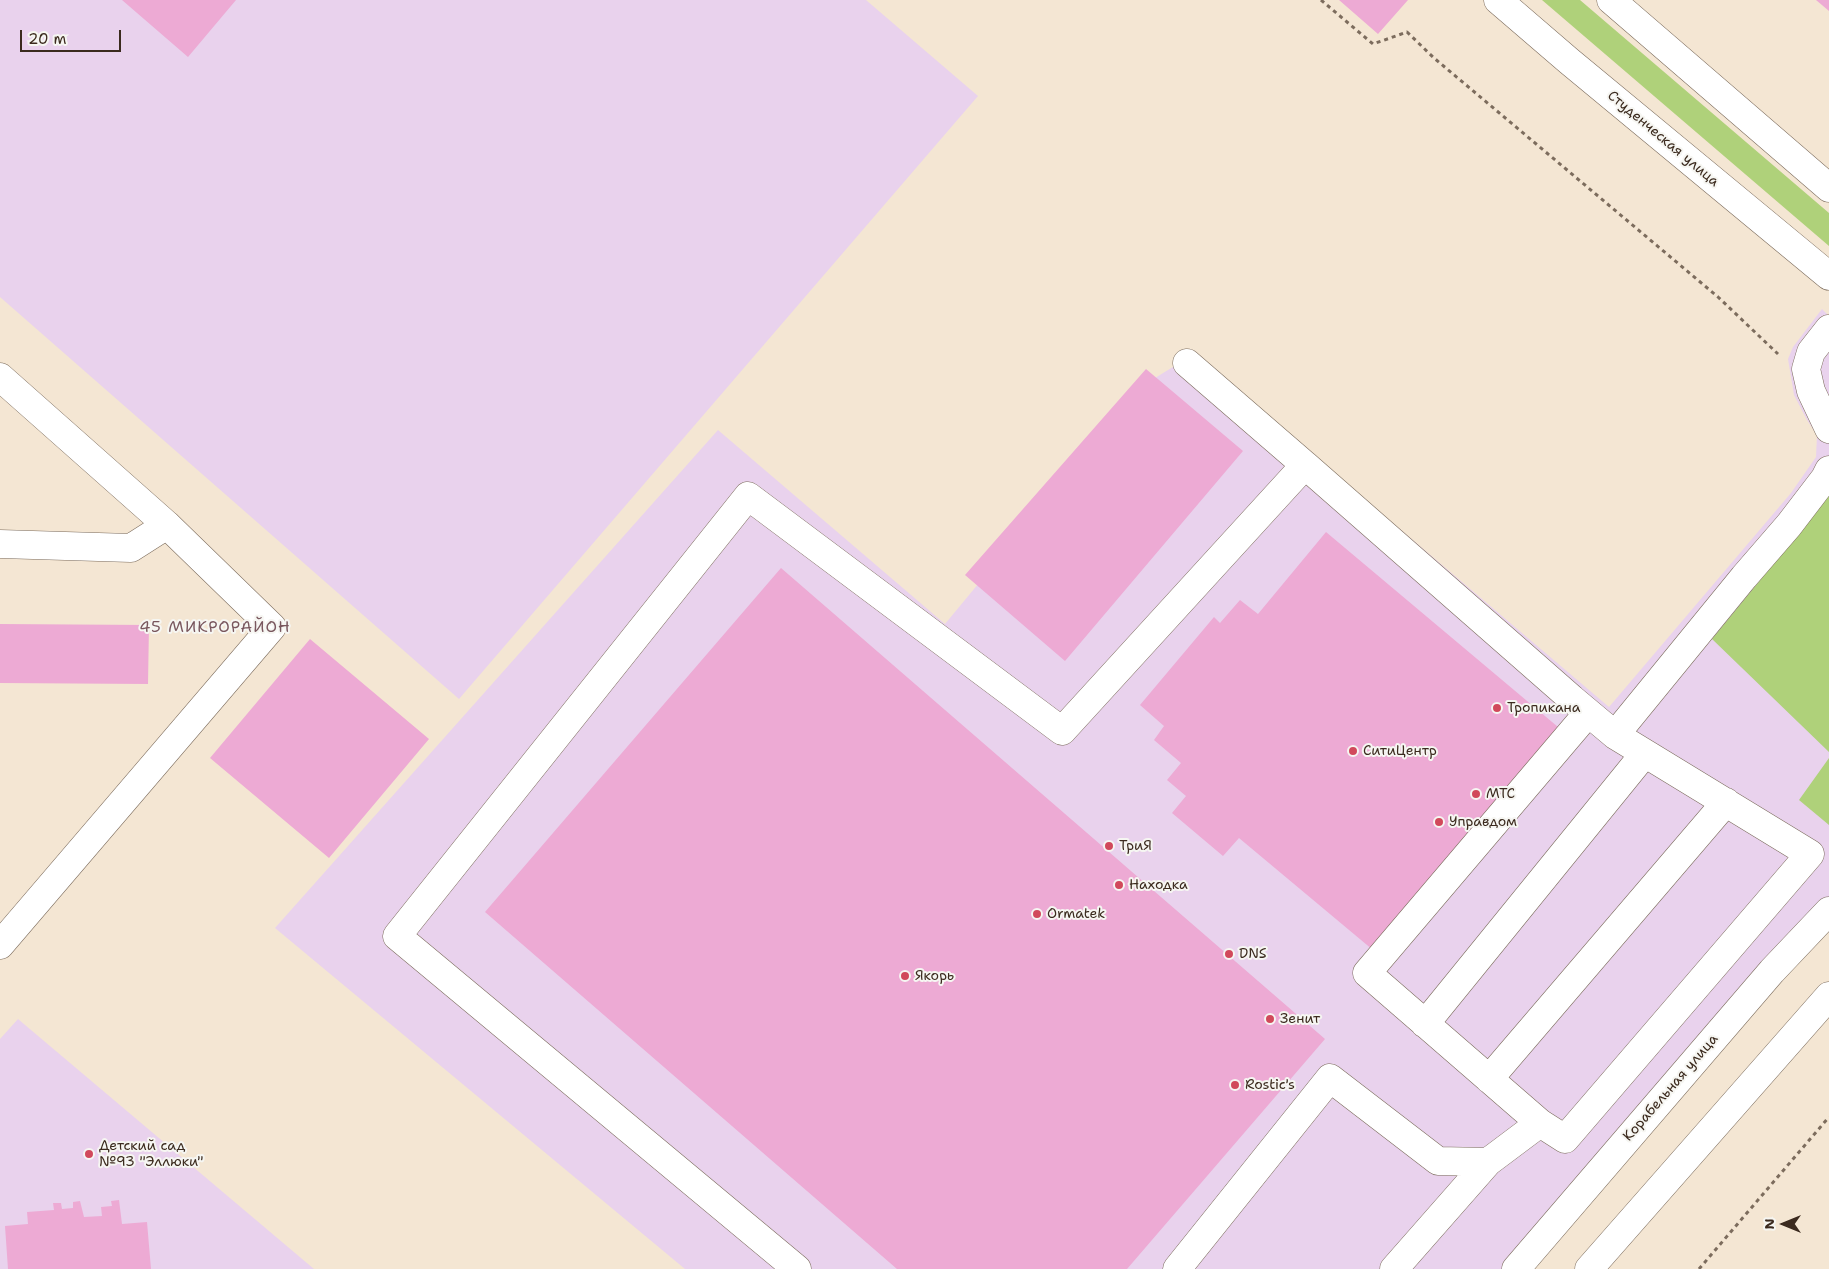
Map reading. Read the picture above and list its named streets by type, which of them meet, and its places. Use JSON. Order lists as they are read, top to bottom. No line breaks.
{"streets":{"street":["Студенческая улица","Корабельная улица"]},"districts":["45 МИКРОРАЙОН"],"places":["Тропикана","СитиЦентр","МТС","Управдом","ТриЯ","Находка","Ormatek","DNS","Якорь","Зенит","Rostic's","Детский сад №93 \"Эллюки\""],"scale_bar":"20 m","north":"left"}
